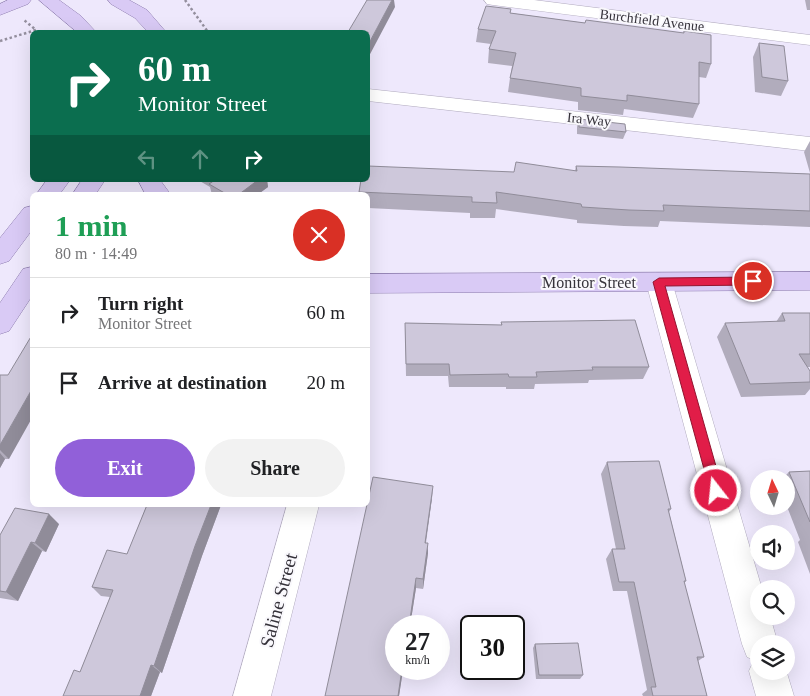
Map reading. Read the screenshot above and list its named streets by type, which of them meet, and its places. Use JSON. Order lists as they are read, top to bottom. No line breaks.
{"streets":{"main road":["Monitor Street"],"street":["Burchfield Avenue","Ira Way","Saline Street"]},"north":"top","page":{"turn":["60 m","Monitor Street"],"heading":["1 min","80 m · 14:49"],"list":[{"name":"Turn right","note":"Monitor Street","value":"60 m"},{"name":"Arrive at destination","value":"20 m"}],"buttons":["Exit","Share"],"speed":"27 km/h","limit":"30"}}
